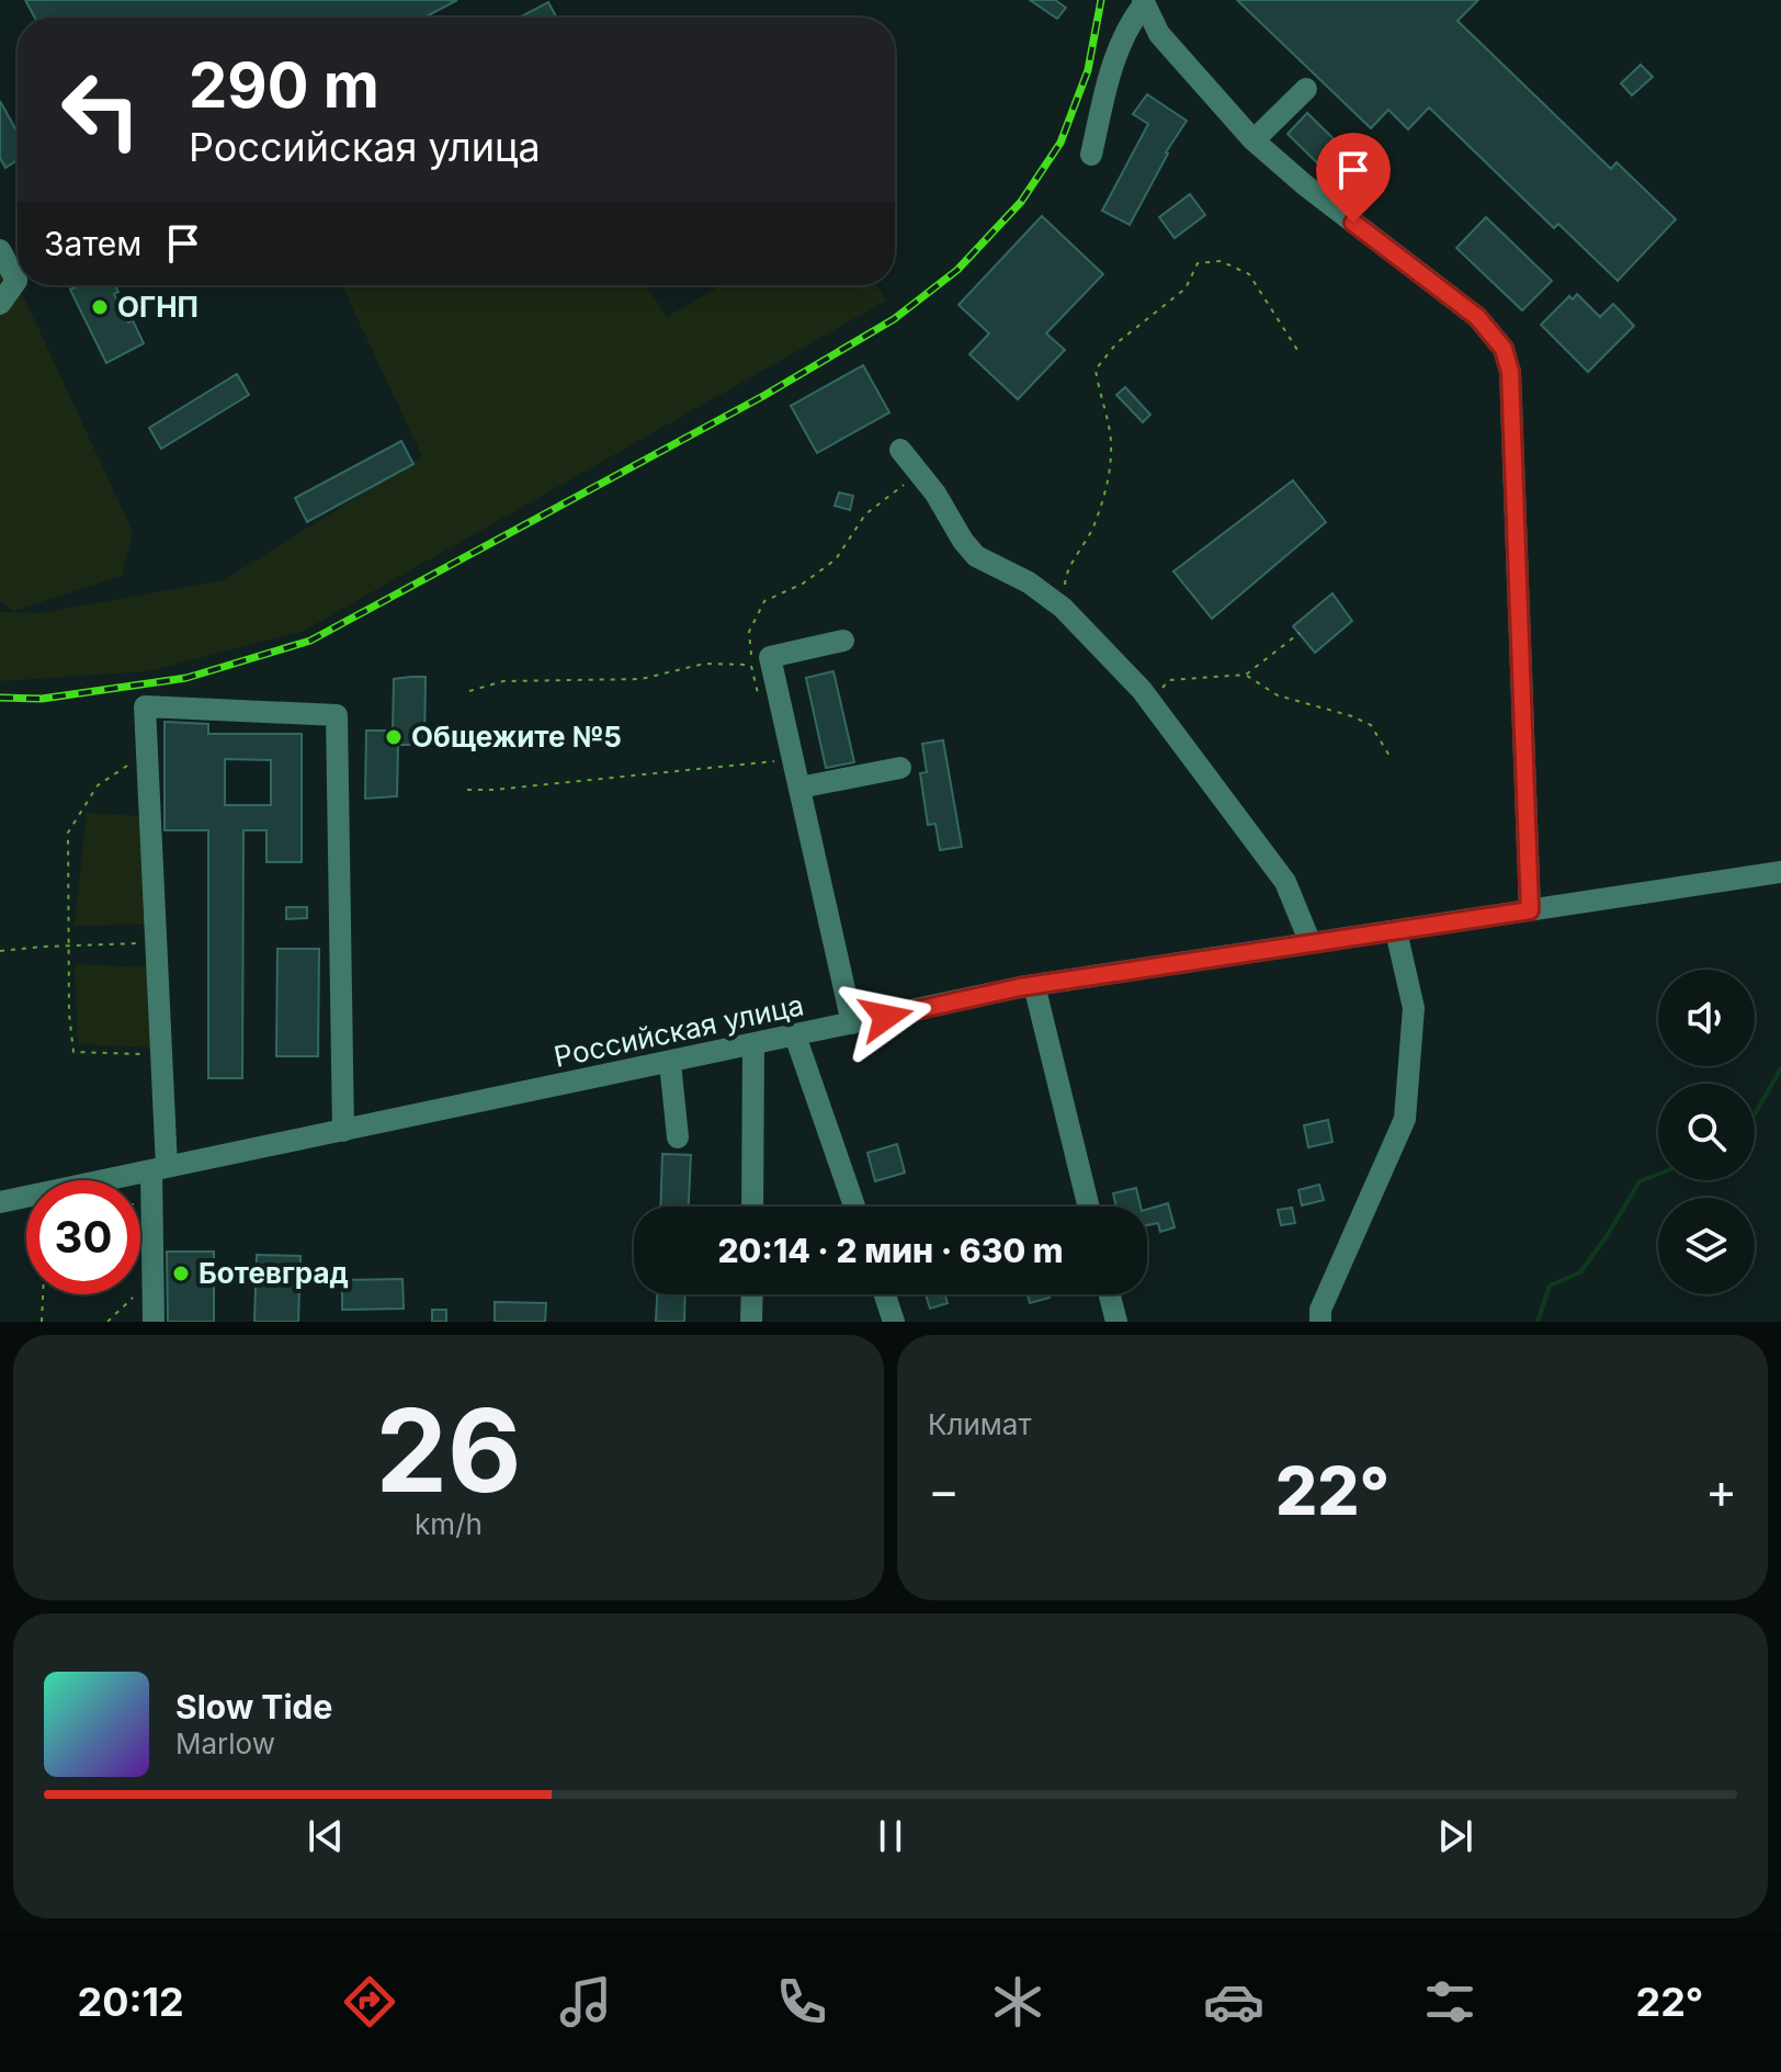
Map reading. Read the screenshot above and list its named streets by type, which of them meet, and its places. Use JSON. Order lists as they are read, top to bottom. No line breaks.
{"streets":{"street":["Российская улица"]},"places":["ОГНП","Общежите №5","Ботевград"],"page":{"turn":["290 m","Российская улица"],"then":"Затем","limit":"30","trip":"20:14 · 2 мин · 630 m","tile":[["26","km/h"],"Климат"],"heat":["−","22°","+"],"song":["Slow Tide","Marlow"],"tabs":["20:12","22°"]}}
